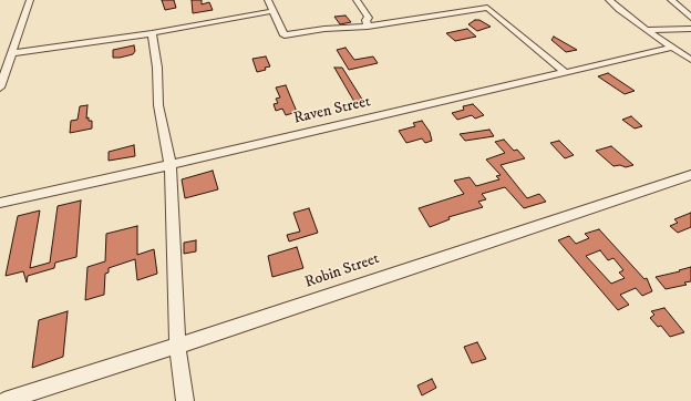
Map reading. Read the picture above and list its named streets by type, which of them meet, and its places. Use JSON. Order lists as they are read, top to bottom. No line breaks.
{"streets":{"street":["Raven Street","Robin Street"]}}
